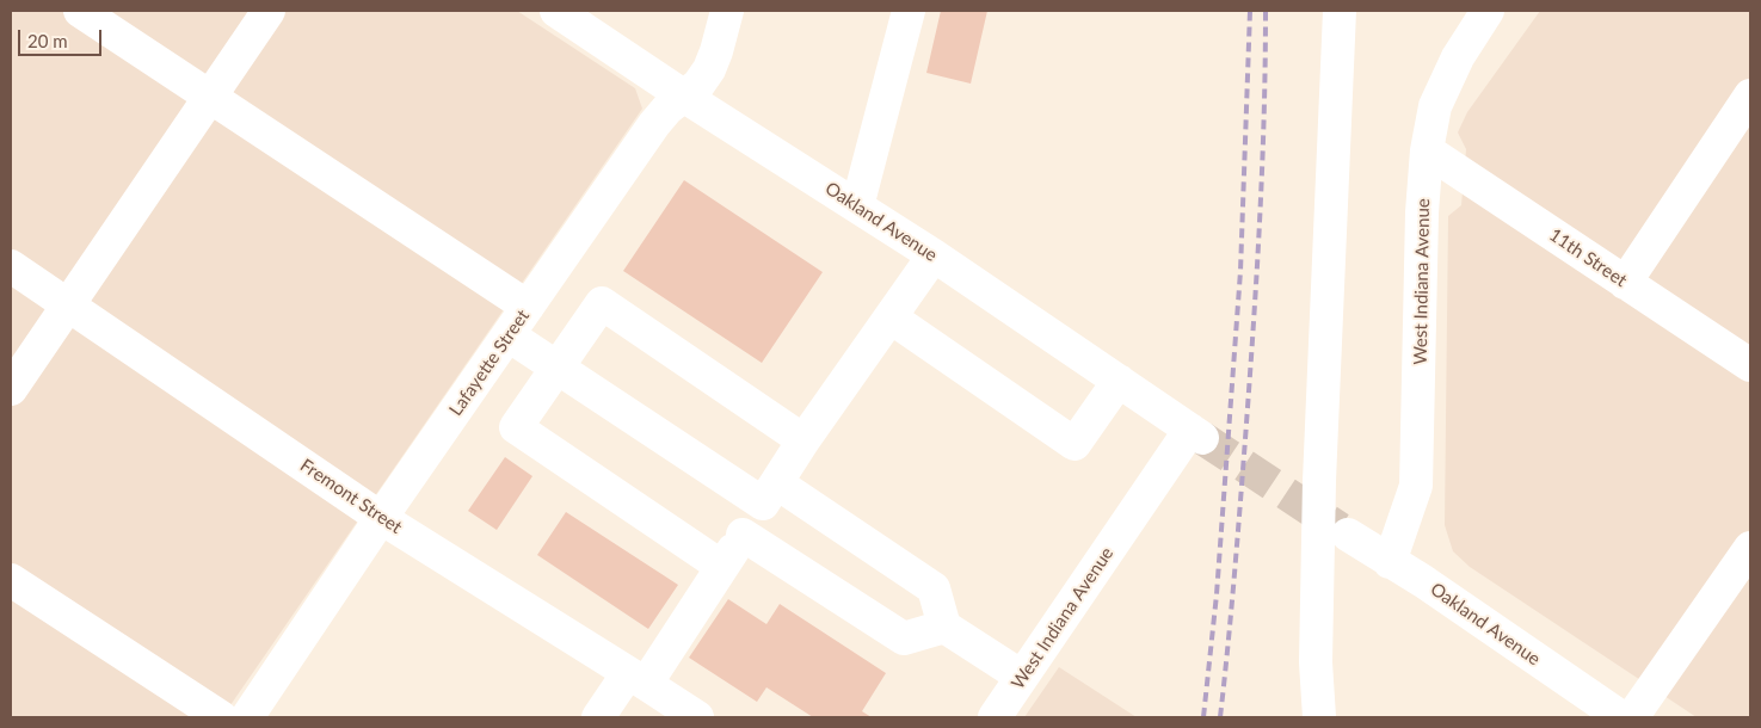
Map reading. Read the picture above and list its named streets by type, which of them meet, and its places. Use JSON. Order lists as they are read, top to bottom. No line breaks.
{"streets":{"street":["Oakland Avenue","11th Street","West Indiana Avenue","Lafayette Street","Fremont Street"]},"crossings":[["Oakland Avenue","West Indiana Avenue"],["Oakland Avenue","Lafayette Street"],["11th Street","West Indiana Avenue"],["Lafayette Street","Fremont Street"]],"scale_bar":"20 m"}
